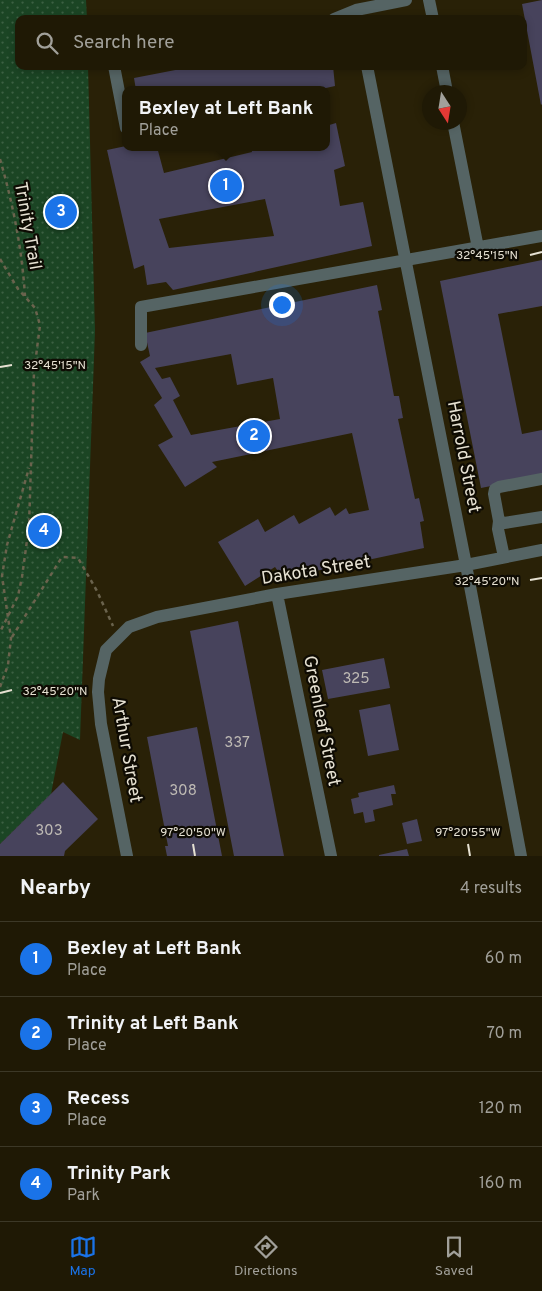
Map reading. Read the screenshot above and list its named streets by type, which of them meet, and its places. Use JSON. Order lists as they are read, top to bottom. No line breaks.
{"streets":{"street":["Harrold Street","Dakota Street","Greenleaf Street","Arthur Street"],"path":["Trinity Trail"]},"crossings":[["Harrold Street","Dakota Street"],["Dakota Street","Greenleaf Street"],["Dakota Street","Arthur Street"]],"house_numbers":["325","337","308","303"],"north":"bottom","page":{"search":"Search here","popup":["Bexley at Left Bank","Place"],"pins":["1","3","2","4"],"heading":["Nearby","4 results"],"list":[{"mark":"1","name":"Bexley at Left Bank","note":"Place","value":"60 m"},{"mark":"2","name":"Trinity at Left Bank","note":"Place","value":"70 m"},{"mark":"3","name":"Recess","note":"Place","value":"120 m"},{"mark":"4","name":"Trinity Park","note":"Park","value":"160 m"}],"nav":["Map","Directions","Saved"]},"coordinates":["32°45'15\"N","32°45'20\"N","97°20'50\"W","97°20'55\"W"]}
